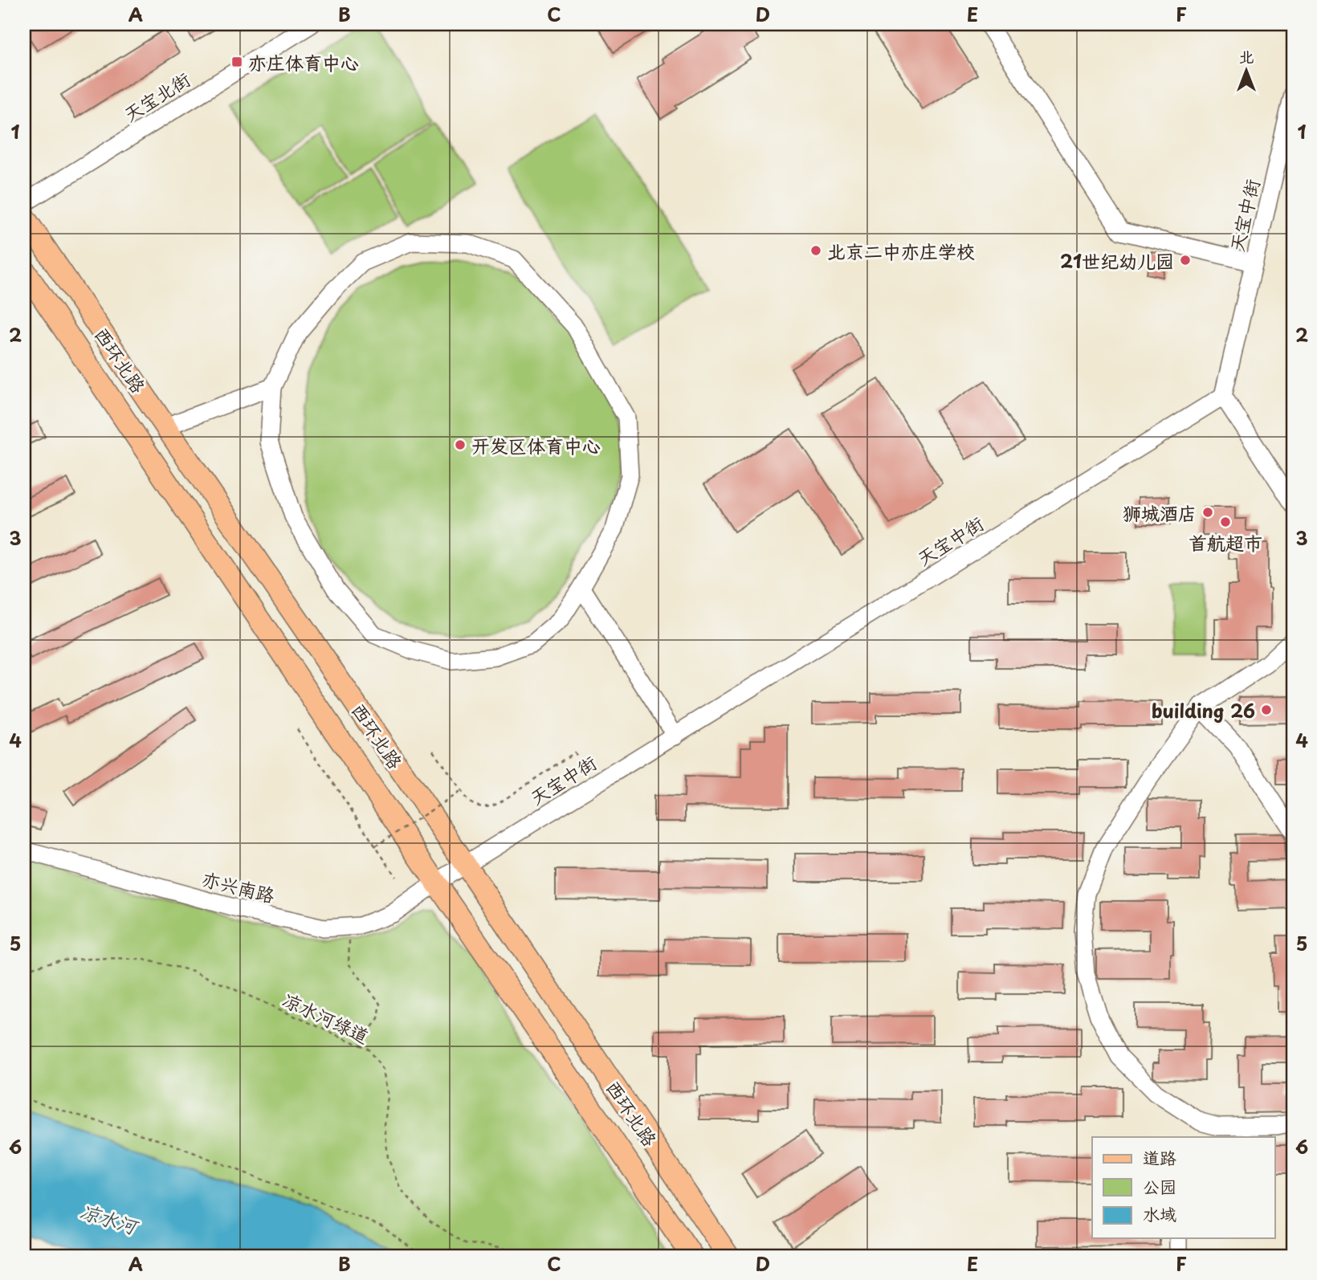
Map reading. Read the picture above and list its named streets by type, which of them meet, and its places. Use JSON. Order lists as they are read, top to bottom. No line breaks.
{"streets":{"main road":["西环北路"],"street":["天宝北街","天宝中街","亦兴南路"],"path":["凉水河绿道"]},"crossings":[["天宝中街","西环北路"],["天宝中街","亦兴南路"],["西环北路","亦兴南路"]],"water":["凉水河"],"places":{"transit":["亦庄体育中心"],"other":["北京二中亦庄学校","21世纪幼儿园","开发区体育中心","狮城酒店","首航超市","building 26"]},"legend":["道路","公园","水域"],"north":"top","grid":{"columns":["A","B","C","D","E","F"],"rows":["1","2","3","4","5","6"]}}
